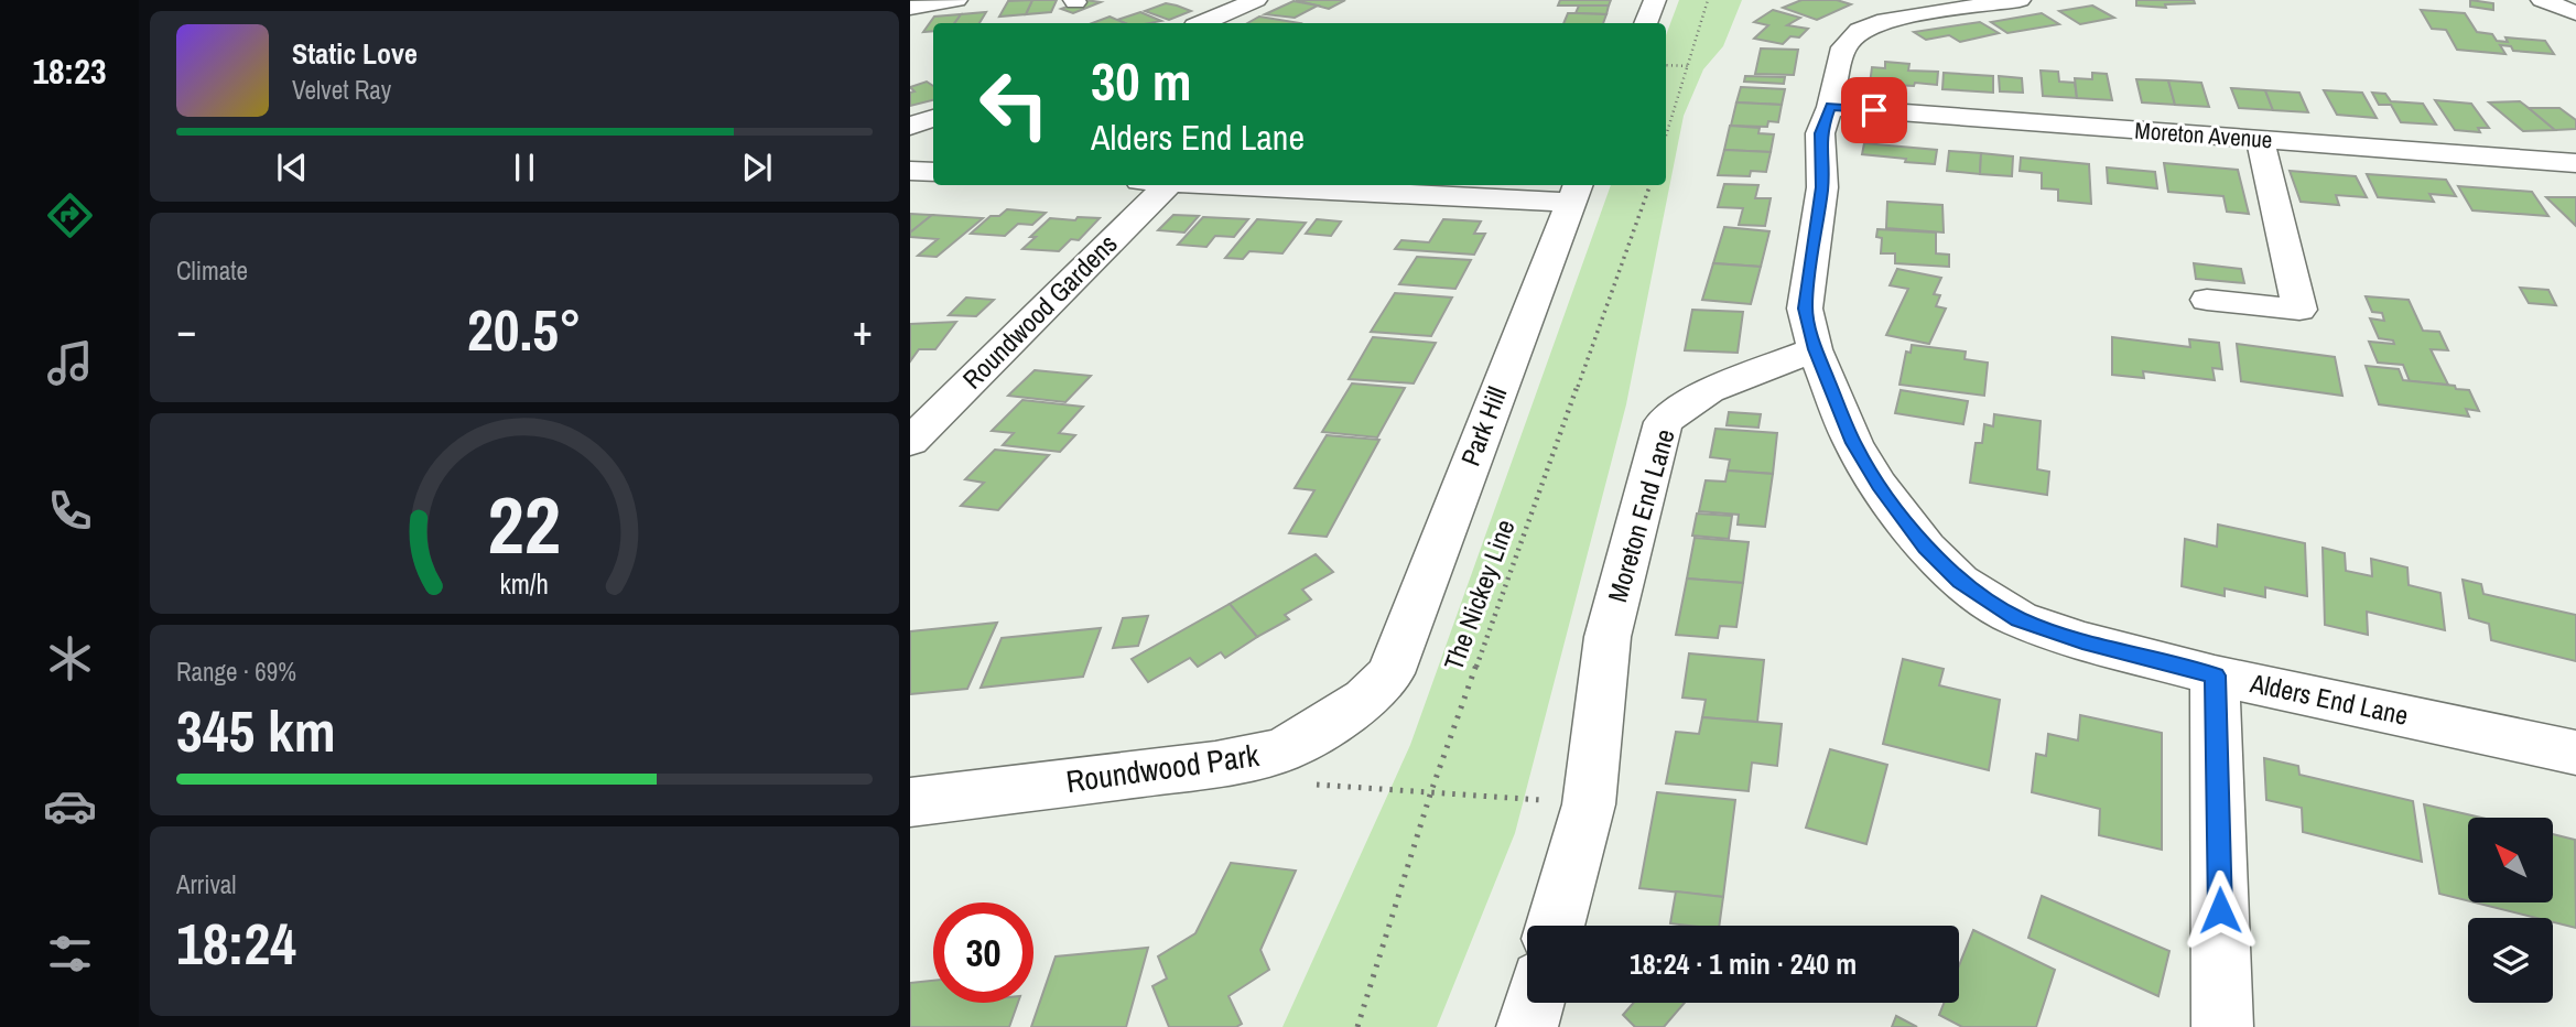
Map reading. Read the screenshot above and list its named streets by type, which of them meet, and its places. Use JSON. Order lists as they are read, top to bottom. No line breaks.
{"streets":{"street":["Moreton Avenue","Roundwood Gardens","Park Hill","Moreton End Lane","Alders End Lane","Roundwood Park"],"path":["The Nickey Line"]},"crossings":[["Park Hill","Roundwood Park"],["Moreton End Lane","Alders End Lane"]],"north":"top left","page":{"tabs":"18:23","turn":["30 m","Alders End Lane"],"song":["Static Love","Velvet Ray"],"tile":["Climate",["Range · 69%","345 km"],["Arrival","18:24"]],"heat":["−","20.5°","+"],"limit":"30","trip":"18:24 · 1 min · 240 m","gauge":["22","km/h"]}}
